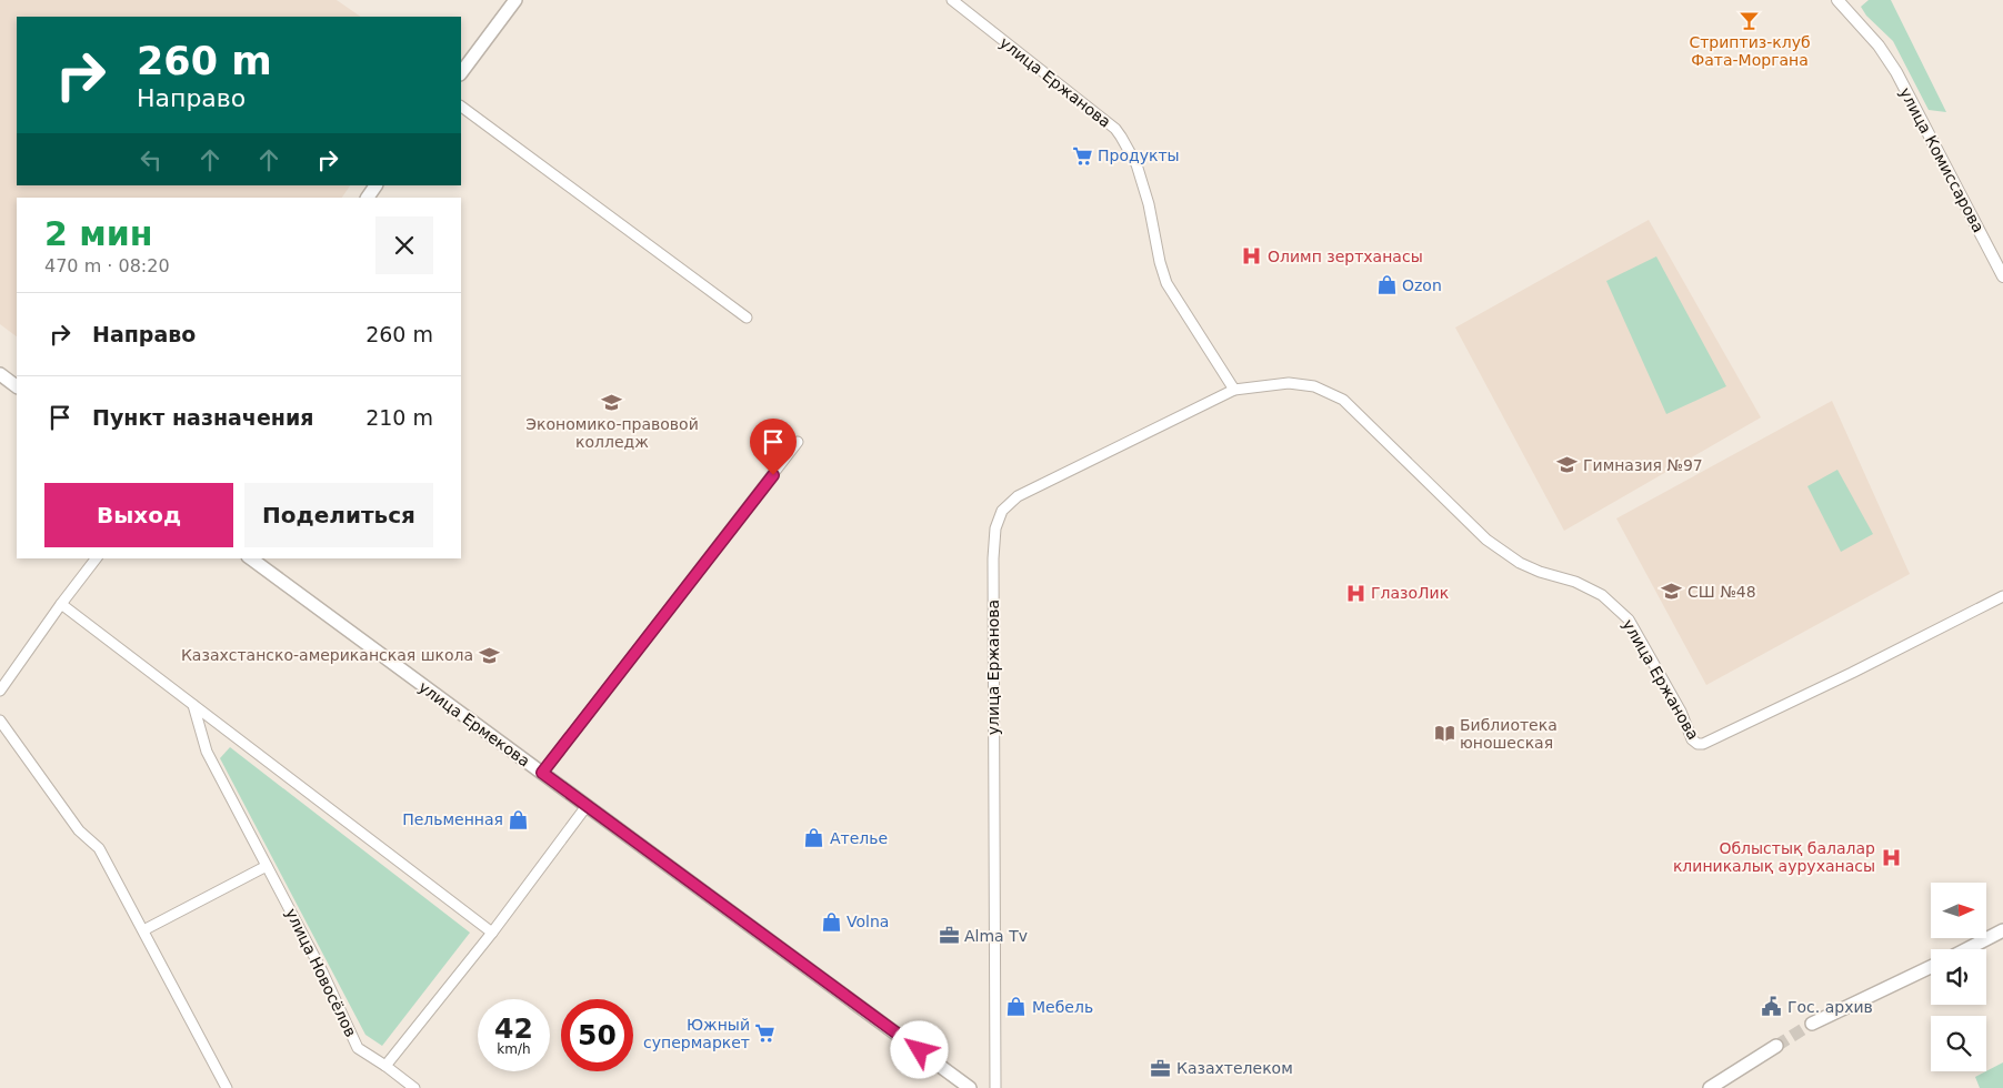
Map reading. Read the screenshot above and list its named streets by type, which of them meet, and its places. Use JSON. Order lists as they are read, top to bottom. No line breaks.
{"streets":{"main road":["улица Ермекова"],"street":["улица Ержанова","улица Комиссарова","улица Новосёлов"]},"places":{"bar":["Стриптиз-клуб Фата-Моргана"],"supermarket":["Продукты","Южный супермаркет"],"hospital":["Олимп зертханасы","ГлазоЛик","Облыстық балалар клиникалық ауруханасы"],"shop":["Ozon","Пельменная","Ателье","Volna","Мебель"],"school or university":["Экономико-правовой колледж","Гимназия №97","СШ №48","Казахстанско-американская школа"],"library":["Библиотека юношеская"],"office":["Alma Tv","Казахтелеком"],"public building":["Гос. архив"]},"north":"right","page":{"turn":["260 m","Направо"],"heading":["2 мин","470 m · 08:20"],"list":[{"name":"Направо","value":"260 m"},{"name":"Пункт назначения","value":"210 m"}],"buttons":["Выход","Поделиться"],"speed":"42 km/h","limit":"50"}}
